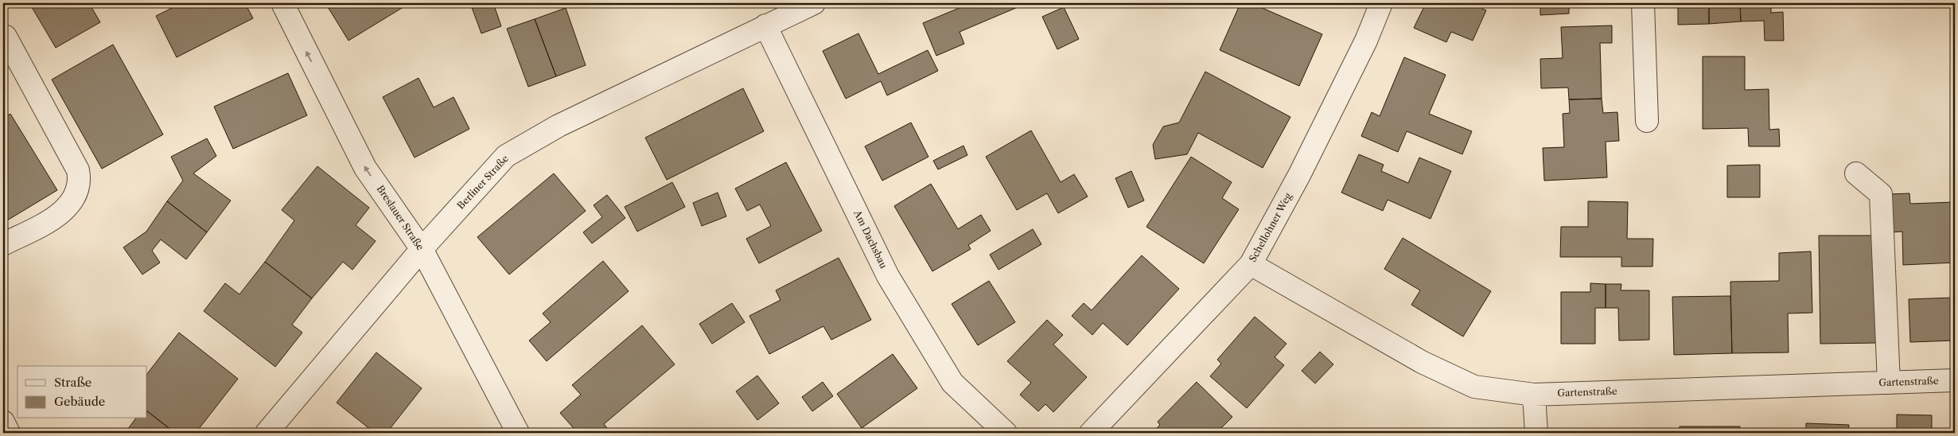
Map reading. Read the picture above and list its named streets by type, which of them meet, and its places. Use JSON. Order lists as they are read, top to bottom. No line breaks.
{"streets":{"street":["Berliner Straße","Breslauer Straße","Schellohner Weg","Am Dachsbau","Gartenstraße"]},"crossings":[["Berliner Straße","Breslauer Straße"],["Berliner Straße","Am Dachsbau"],["Schellohner Weg","Gartenstraße"]],"one_way":["Breslauer Straße"],"legend":["Straße","Gebäude"]}
